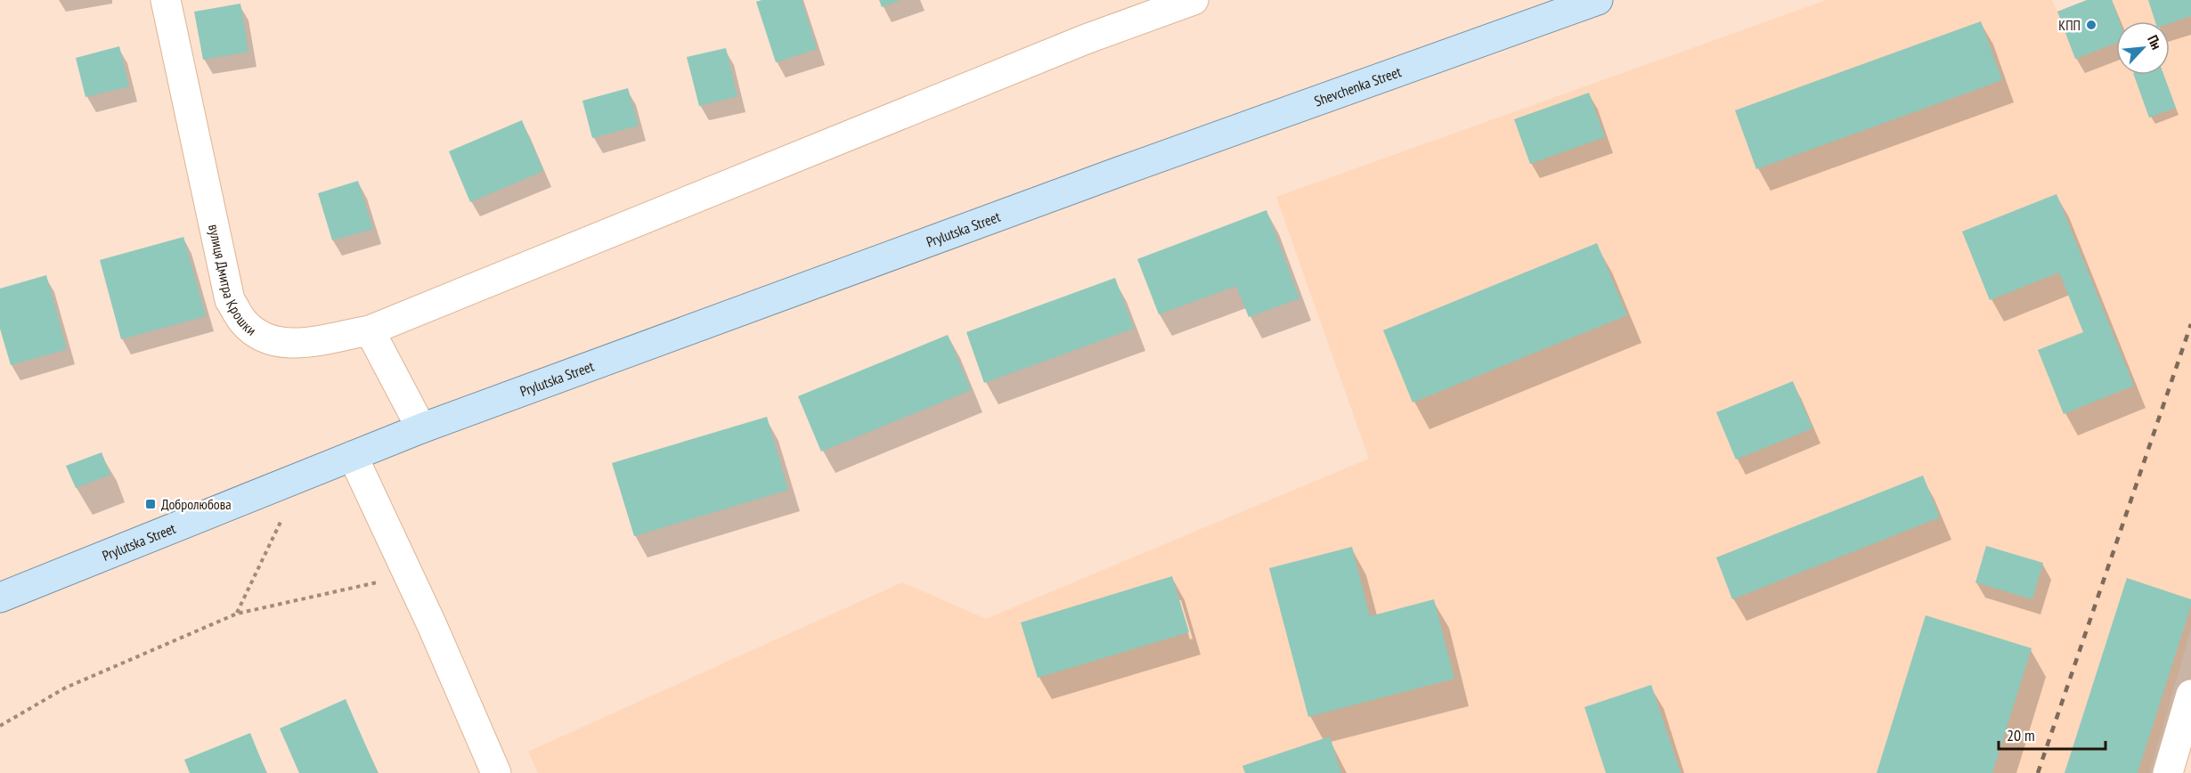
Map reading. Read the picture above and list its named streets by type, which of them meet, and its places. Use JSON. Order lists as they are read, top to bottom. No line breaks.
{"streets":{"main road":["Shevchenka Street","Prylutska Street"],"street":["вулиця Дмитра Крошки"]},"crossings":[["Shevchenka Street","Prylutska Street"]],"places":{"other":["КПП"],"transit":["Добролюбова"]},"scale_bar":"20 m","north":"top right"}
